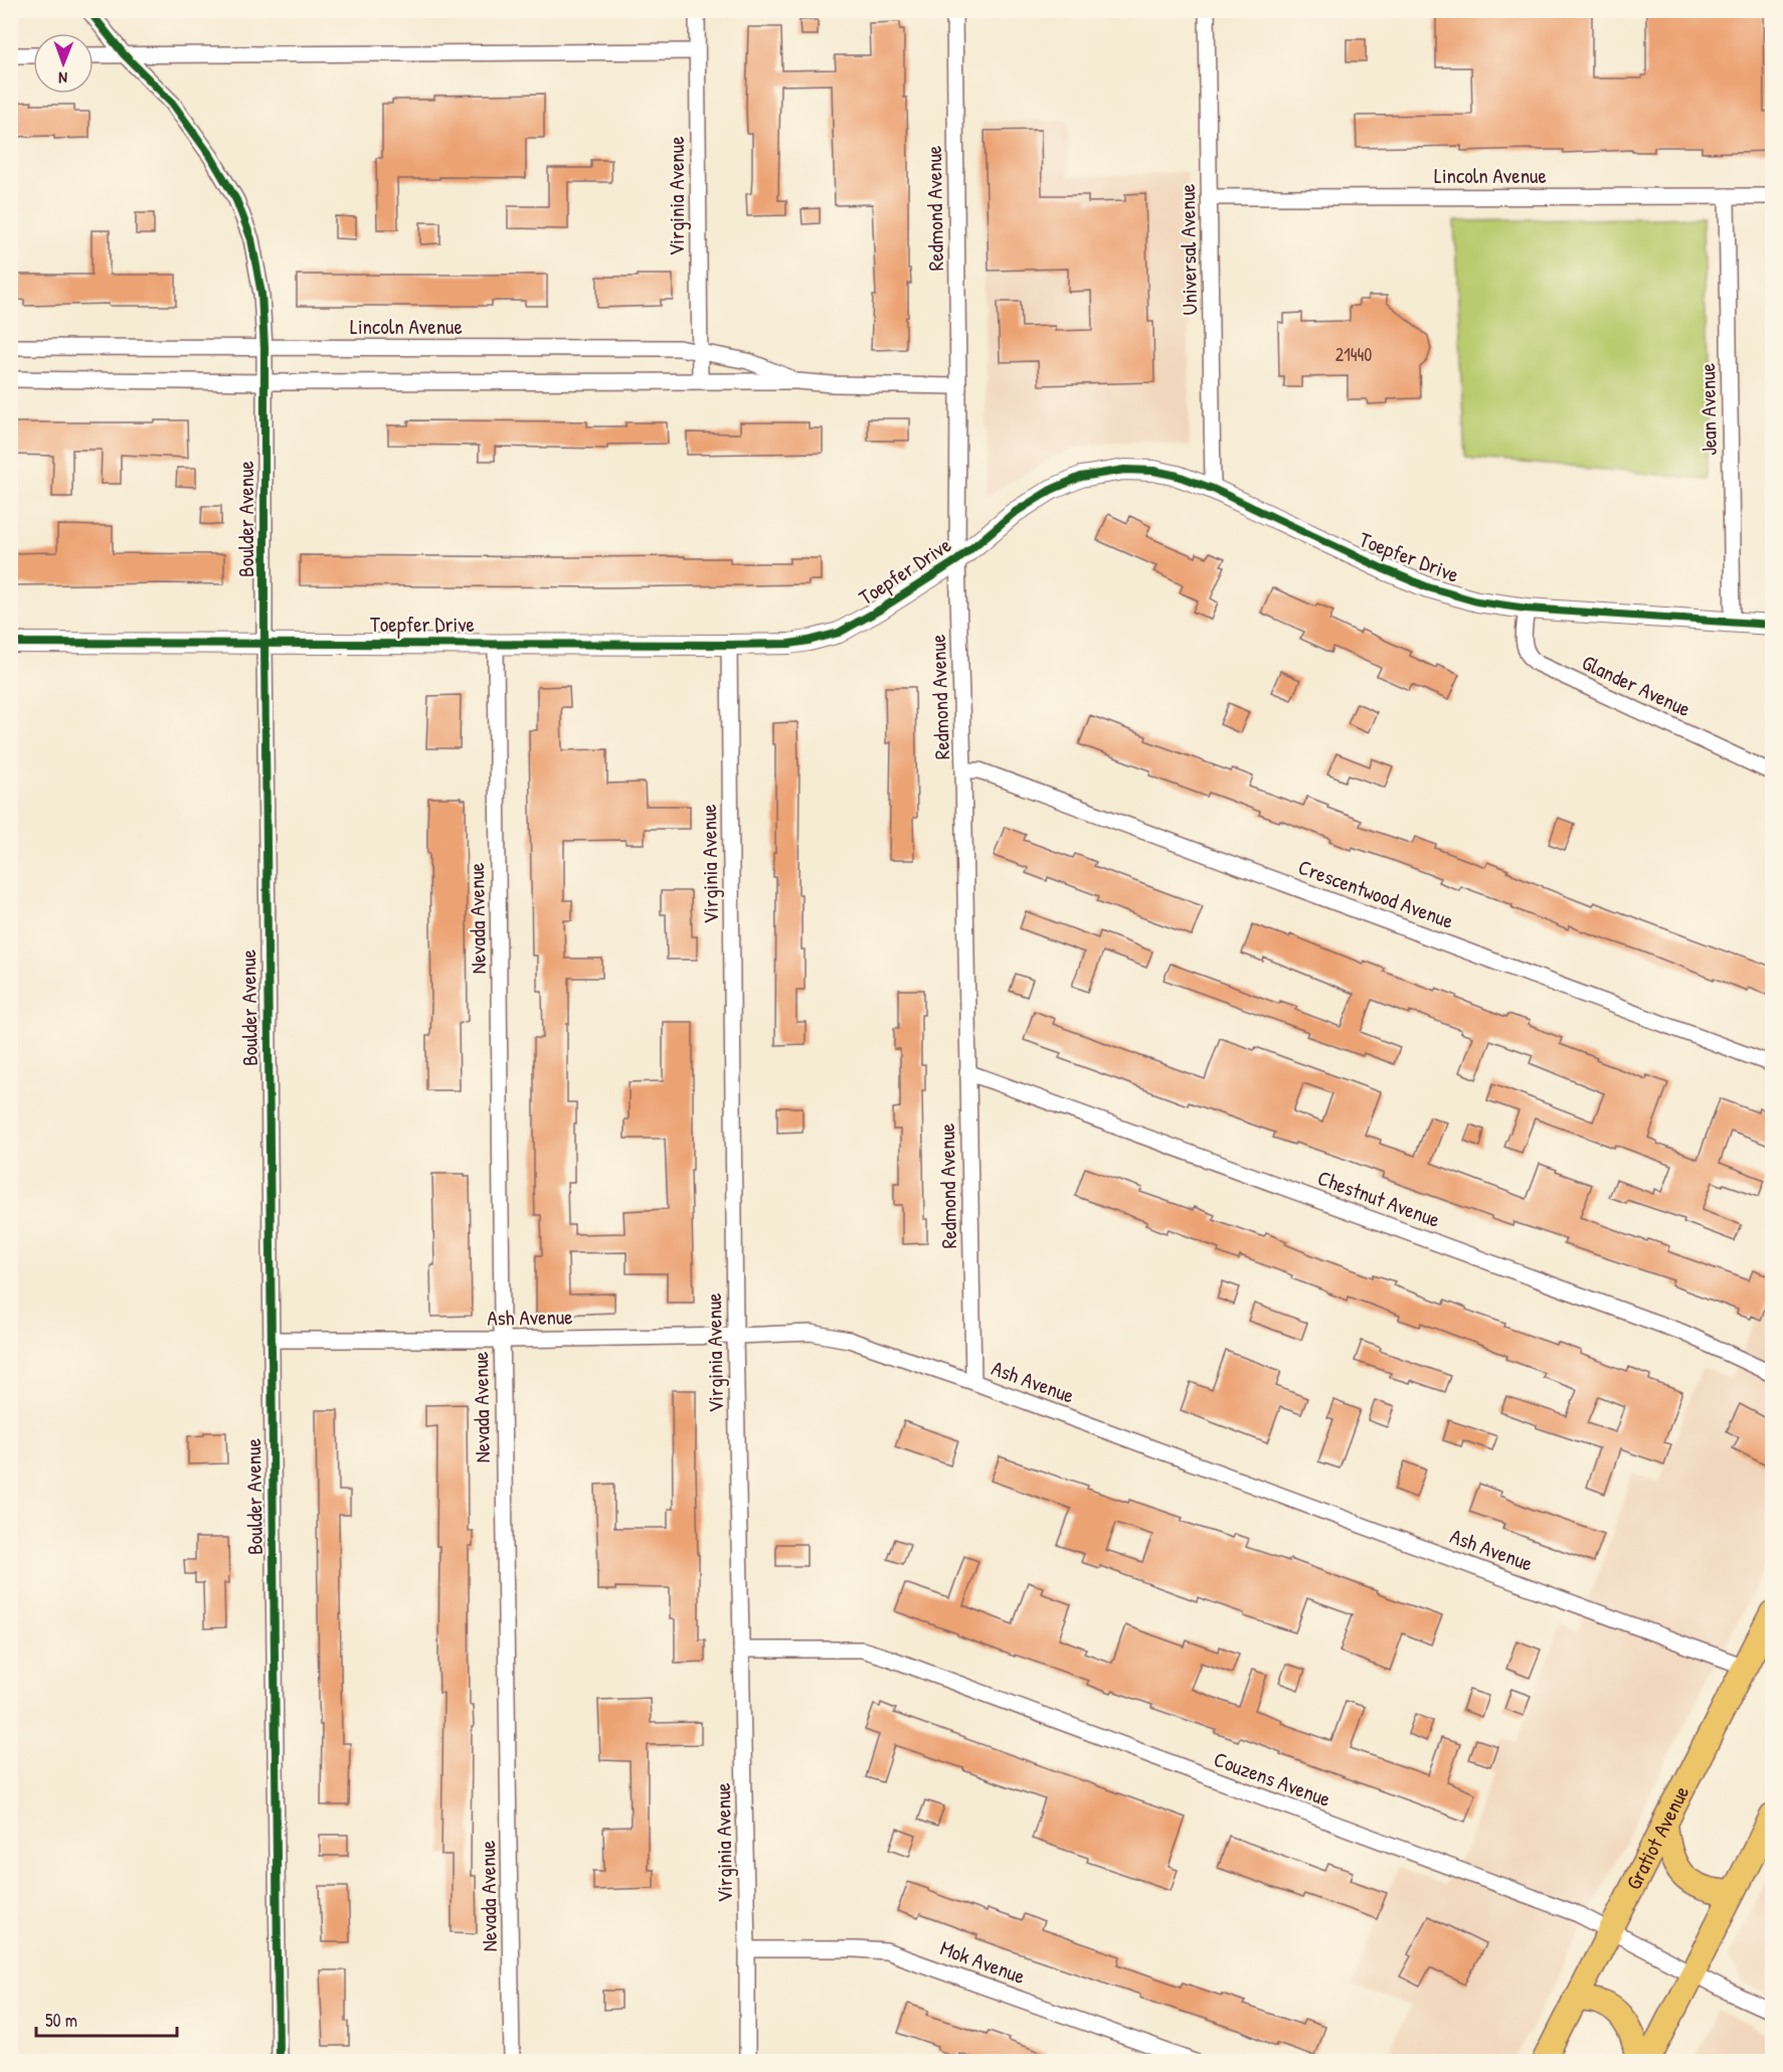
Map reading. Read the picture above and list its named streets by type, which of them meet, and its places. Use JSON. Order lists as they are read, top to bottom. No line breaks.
{"streets":{"main road":["Gratiot Avenue"],"street":["Lincoln Avenue","Virginia Avenue","Redmond Avenue","Universal Avenue","Jean Avenue","Boulder Avenue","Toepfer Drive","Glander Avenue","Crescentwood Avenue","Nevada Avenue","Chestnut Avenue","Ash Avenue","Couzens Avenue","Mok Avenue"]},"crossings":[["Lincoln Avenue","Virginia Avenue"],["Lincoln Avenue","Redmond Avenue"],["Lincoln Avenue","Universal Avenue"],["Lincoln Avenue","Jean Avenue"],["Lincoln Avenue","Boulder Avenue"],["Virginia Avenue","Toepfer Drive"],["Virginia Avenue","Ash Avenue"],["Virginia Avenue","Couzens Avenue"],["Virginia Avenue","Mok Avenue"],["Redmond Avenue","Toepfer Drive"],["Redmond Avenue","Crescentwood Avenue"],["Redmond Avenue","Chestnut Avenue"],["Redmond Avenue","Ash Avenue"],["Universal Avenue","Toepfer Drive"],["Jean Avenue","Toepfer Drive"],["Boulder Avenue","Toepfer Drive"],["Boulder Avenue","Ash Avenue"],["Toepfer Drive","Glander Avenue"],["Toepfer Drive","Nevada Avenue"],["Nevada Avenue","Ash Avenue"],["Ash Avenue","Gratiot Avenue"],["Couzens Avenue","Gratiot Avenue"]],"house_numbers":["21440"],"scale_bar":"50 m","north":"bottom"}
